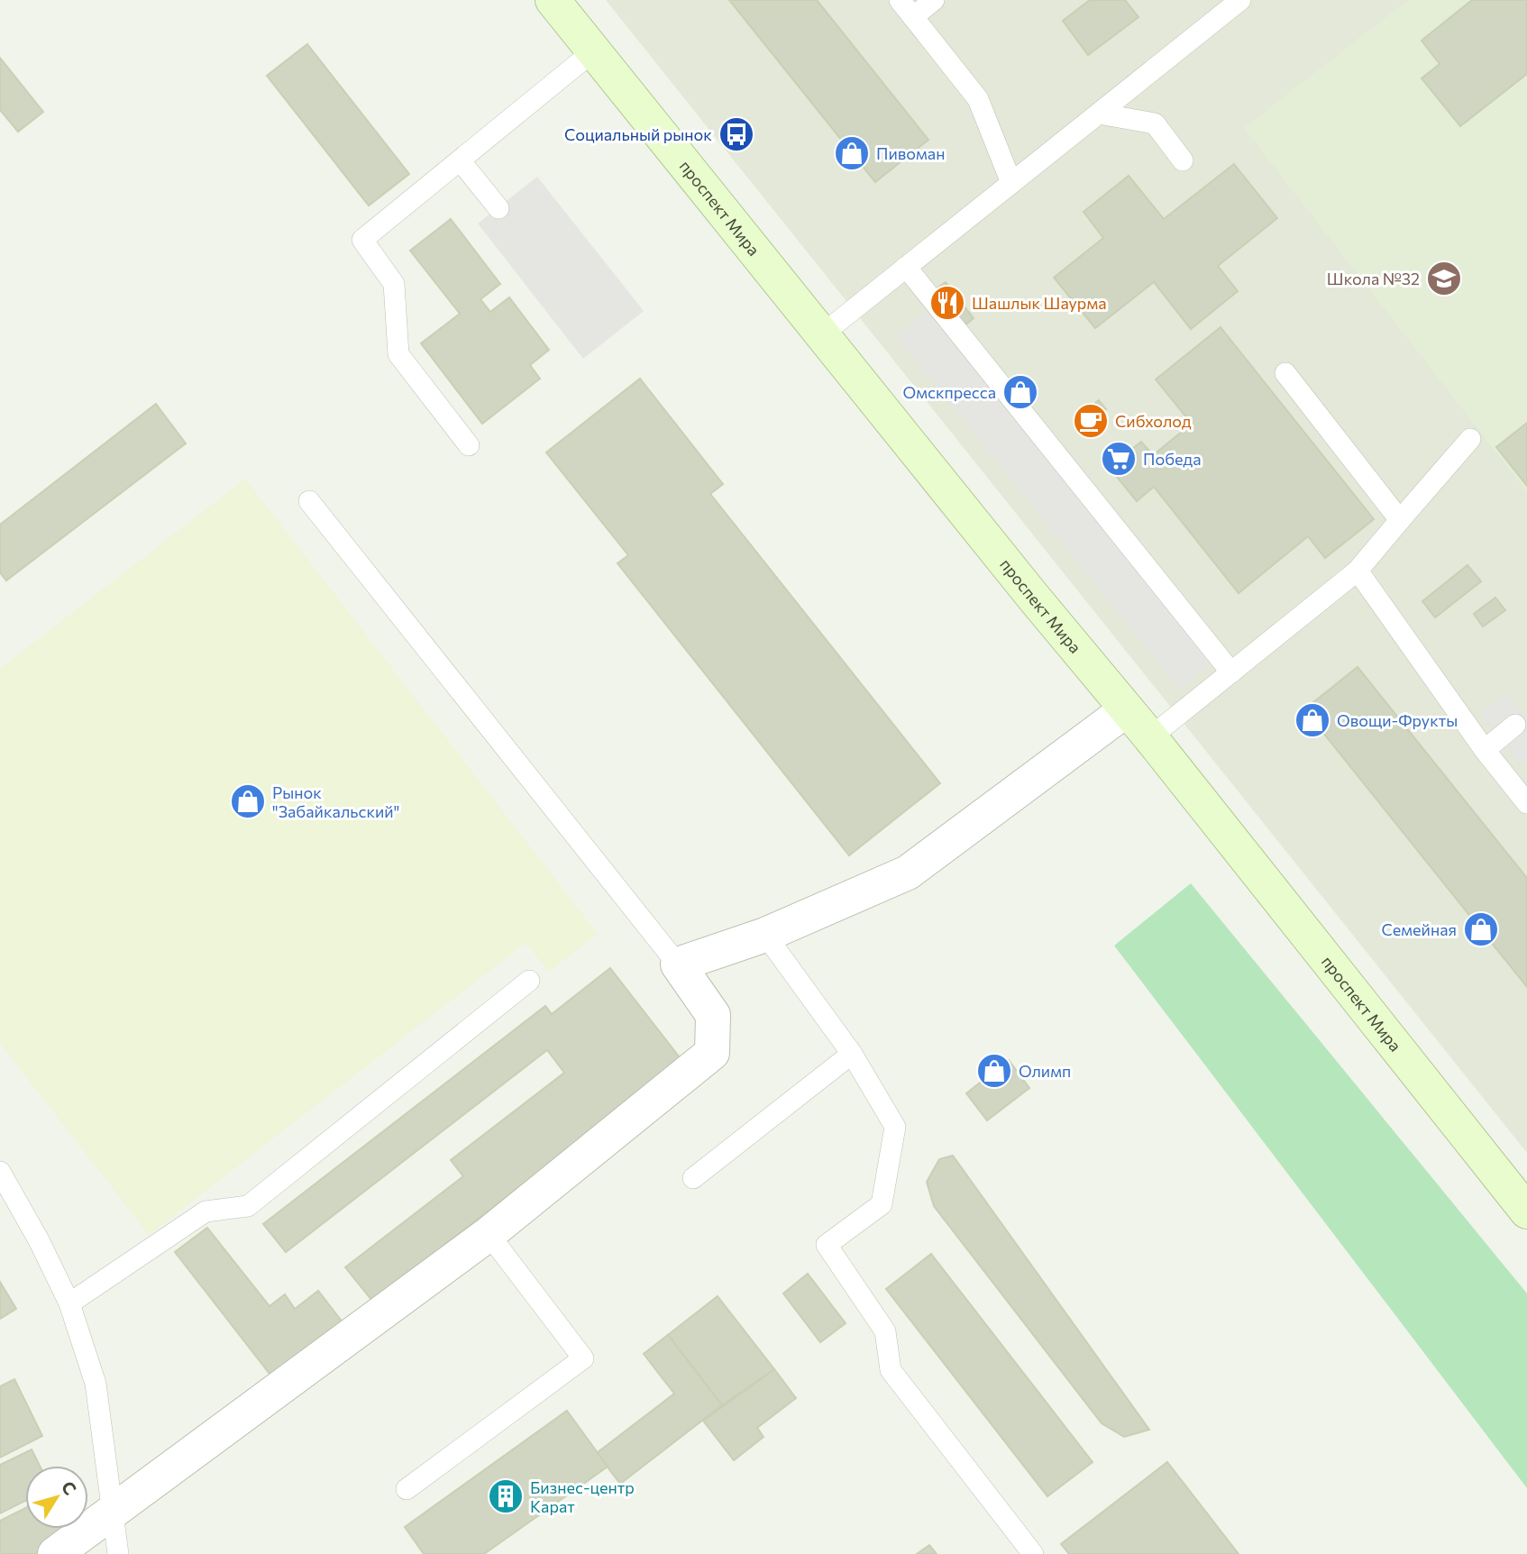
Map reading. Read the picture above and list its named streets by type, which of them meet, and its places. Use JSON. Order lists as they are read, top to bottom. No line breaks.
{"streets":{"main road":["проспект Мира"]},"places":{"bus stop":["Социальный рынок"],"shop":["Пивоман","Омскпресса","Овощи-Фрукты","Рынок \"Забайкальский\"","Семейная","Олимп"],"school or university":["Школа №32"],"restaurant":["Шашлык Шаурма"],"cafe":["Сибхолод"],"supermarket":["Победа"],"building":["Бизнес-центр Карат"]},"north":"top right"}
